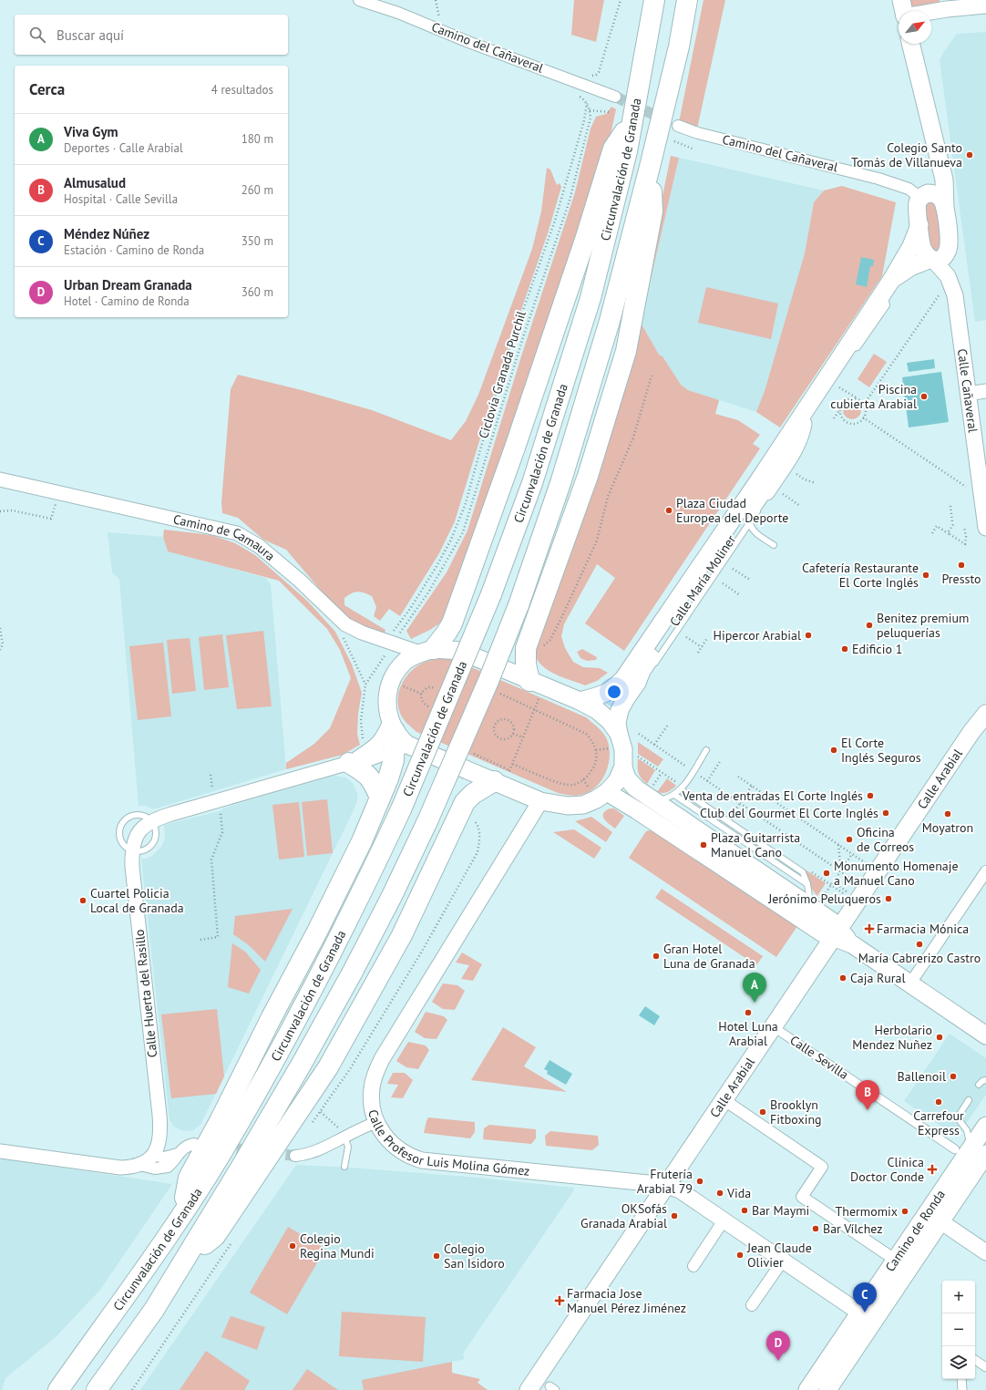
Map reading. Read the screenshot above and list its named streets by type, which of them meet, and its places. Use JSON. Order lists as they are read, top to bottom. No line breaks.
{"streets":{"highway":["Circunvalación de Granada"],"main road":["Calle Cañaveral","Calle María Moliner","Calle Arabial","Calle Profesor Luis Molina Gómez","Camino de Ronda"],"street":["Camino del Cañaveral","Camino de Camaura","Calle Huerta del Rasillo","Calle Sevilla"],"path":["Ciclovía Granada Purchil"]},"crossings":[["Calle Cañaveral","Calle María Moliner"],["Calle Arabial","Calle Sevilla"],["Calle Arabial","Calle Profesor Luis Molina Gómez"],["Calle Sevilla","Camino de Ronda"],["Calle Profesor Luis Molina Gómez","Camino de Ronda"]],"places":{"other":["Colegio Santo Tomás de Villanueva","Piscina cubierta Arabial","Plaza Ciudad Europea del Deporte","Pressto","Cafetería Restaurante El Corte Inglés","Benitez premium peluquerías","Hipercor Arabial","Edificio 1","El Corte Inglés Seguros","Venta de entradas El Corte Inglés","Club del Gourmet El Corte Inglés","Moyatron","Oficina de Correos","Plaza Guitarrista Manuel Cano","Monumento Homenaje a Manuel Cano","Jerónimo Peluqueros","Cuartel Policia Local de Granada","María Cabrerizo Castro","Gran Hotel Luna de Granada","Caja Rural","Hotel Luna Arabial","Herbolario Mendez Nuñez","Ballenoil","Carrefour Express","Brooklyn Fitboxing","Frutería Arabial 79","Vida","Bar Maymi","Thermomix","OKSofás Granada Arabial","Bar Vílchez","Colegio Regina Mundi","Jean Claude Olivier","Colegio San Isidoro"],"health":["Farmacia Mónica","Clínica Doctor Conde","Farmacia Jose Manuel Pérez Jiménez"]},"north":"top right","page":{"search":"Buscar aquí","heading":["Cerca","4 resultados"],"list":[{"mark":"A","name":"Viva Gym","note":"Deportes · Calle Arabial","value":"180 m"},{"mark":"B","name":"Almusalud","note":"Hospital · Calle Sevilla","value":"260 m"},{"mark":"C","name":"Méndez Núñez","note":"Estación · Camino de Ronda","value":"350 m"},{"mark":"D","name":"Urban Dream Granada","note":"Hotel · Camino de Ronda","value":"360 m"}],"pins":["A","B","C","D"],"map_buttons":["+","−"]}}
